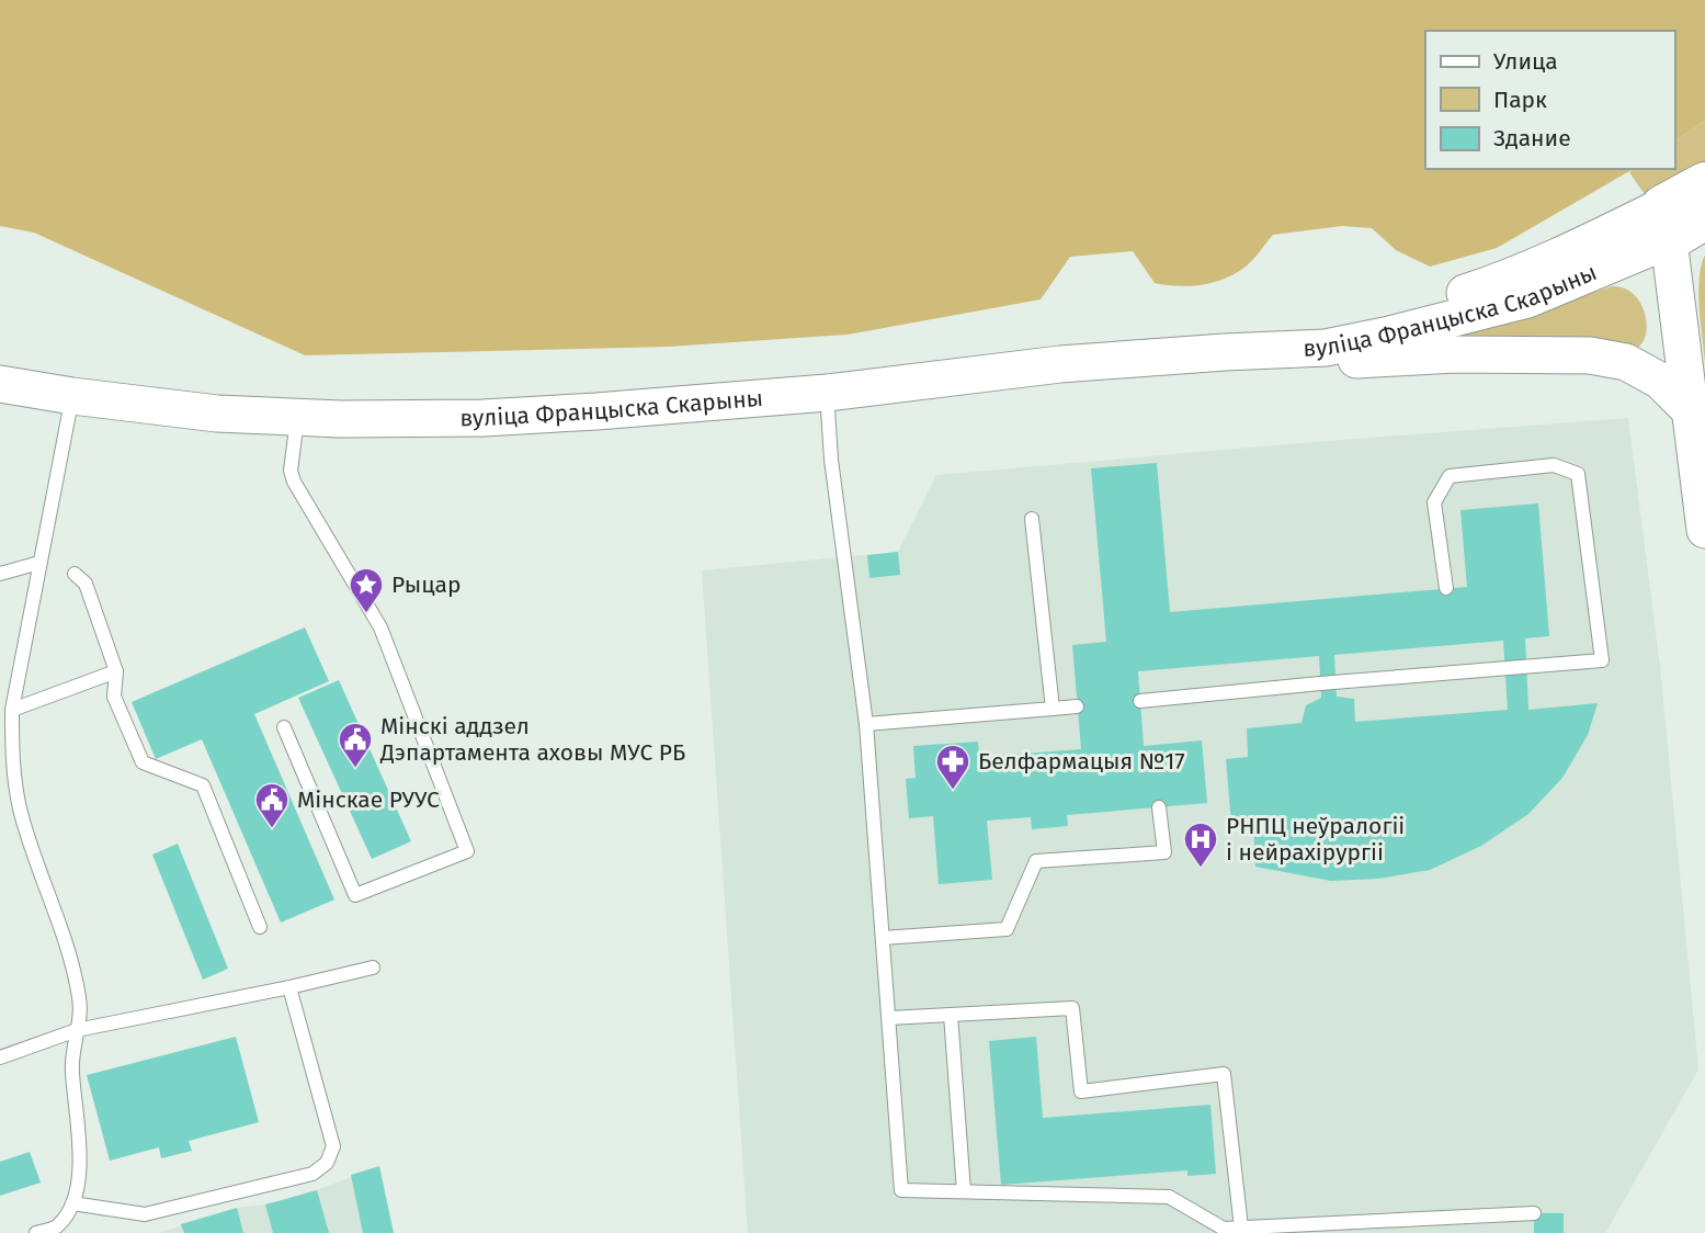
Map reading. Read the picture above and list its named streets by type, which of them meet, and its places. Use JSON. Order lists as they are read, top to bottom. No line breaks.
{"streets":{"main road":["вуліца Францыска Скарыны"]},"places":{"place":["Рыцар"],"public building":["Мінскі аддзел Дэпартамента аховы МУС РБ","Мінскае РУУС"],"pharmacy":["Белфармацыя №17"],"hospital":["РНПЦ неўралогіі і нейрахірургіі"]},"legend":["Улица","Парк","Здание"]}
